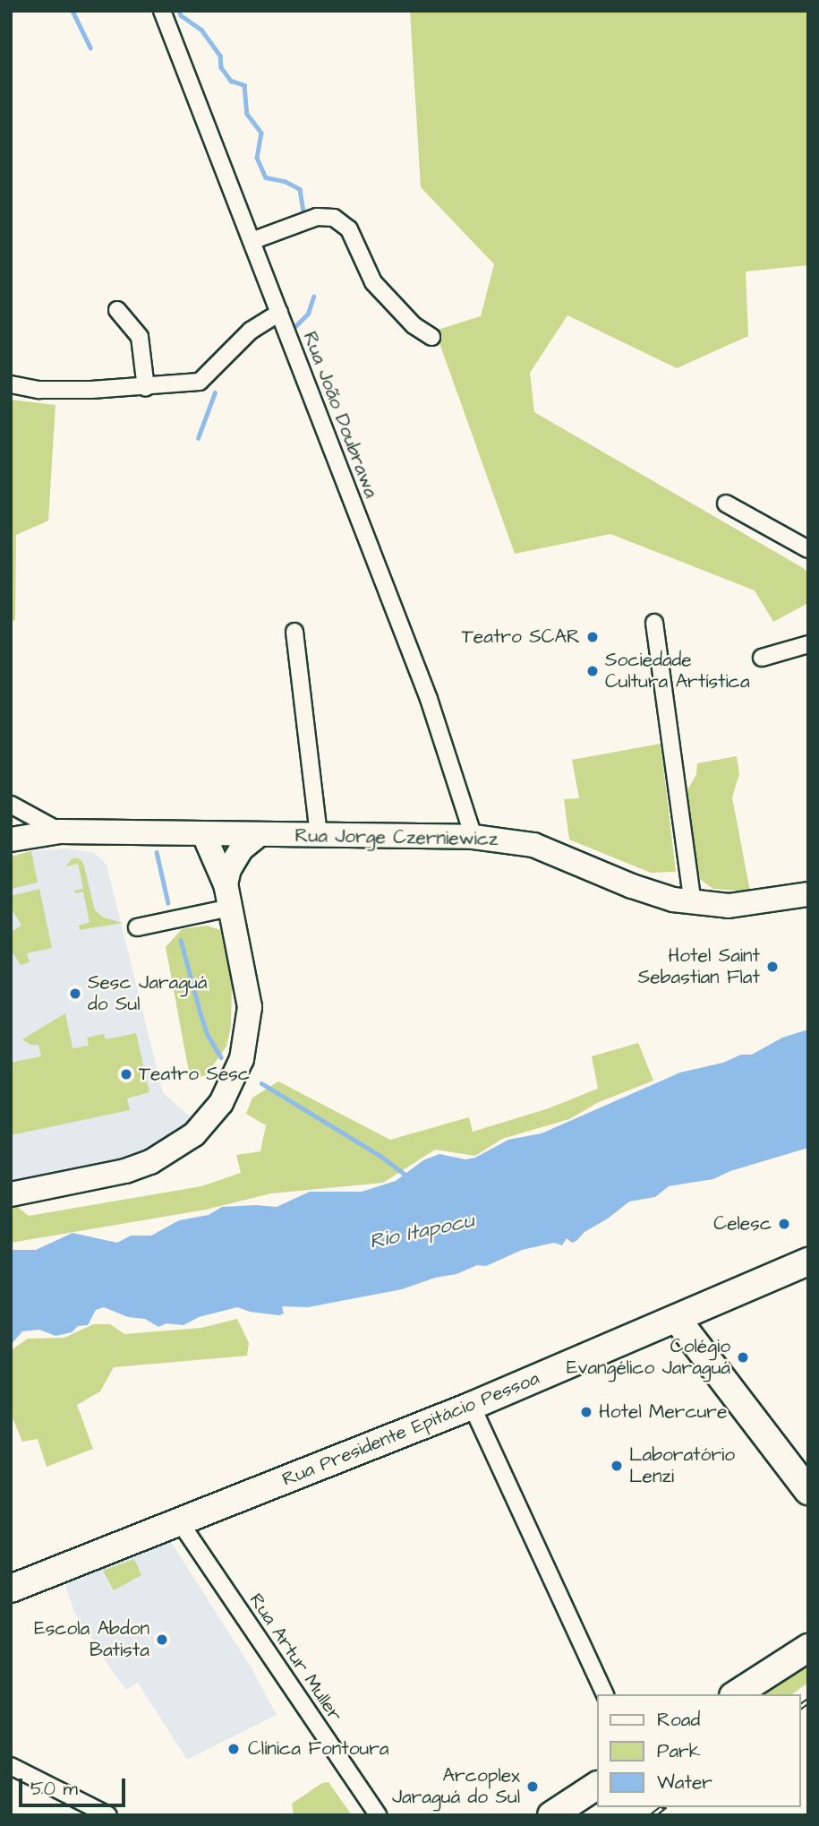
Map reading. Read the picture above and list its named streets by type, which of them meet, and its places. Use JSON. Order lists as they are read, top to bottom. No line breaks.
{"streets":{"main road":["Rua Jorge Czerniewicz","Rua Presidente Epitácio Pessoa"],"street":["Rua João Doubrawa","Rua Artur Muller"]},"crossings":[["Rua João Doubrawa","Rua Jorge Czerniewicz"],["Rua Presidente Epitácio Pessoa","Rua Artur Muller"]],"water":["Rio Itapocu"],"places":["Teatro SCAR","Sociedade Cultura Artística","Hotel Saint Sebastian Flat","Sesc Jaraguá do Sul","Teatro Sesc","Celesc","Colégio Evangélico Jaraguá","Hotel Mercure","Laboratório Lenzi","Escola Abdon Batista","Clínica Fontoura","Arcoplex Jaraguá do Sul"],"legend":["Road","Park","Water"],"scale_bar":"50 m"}
